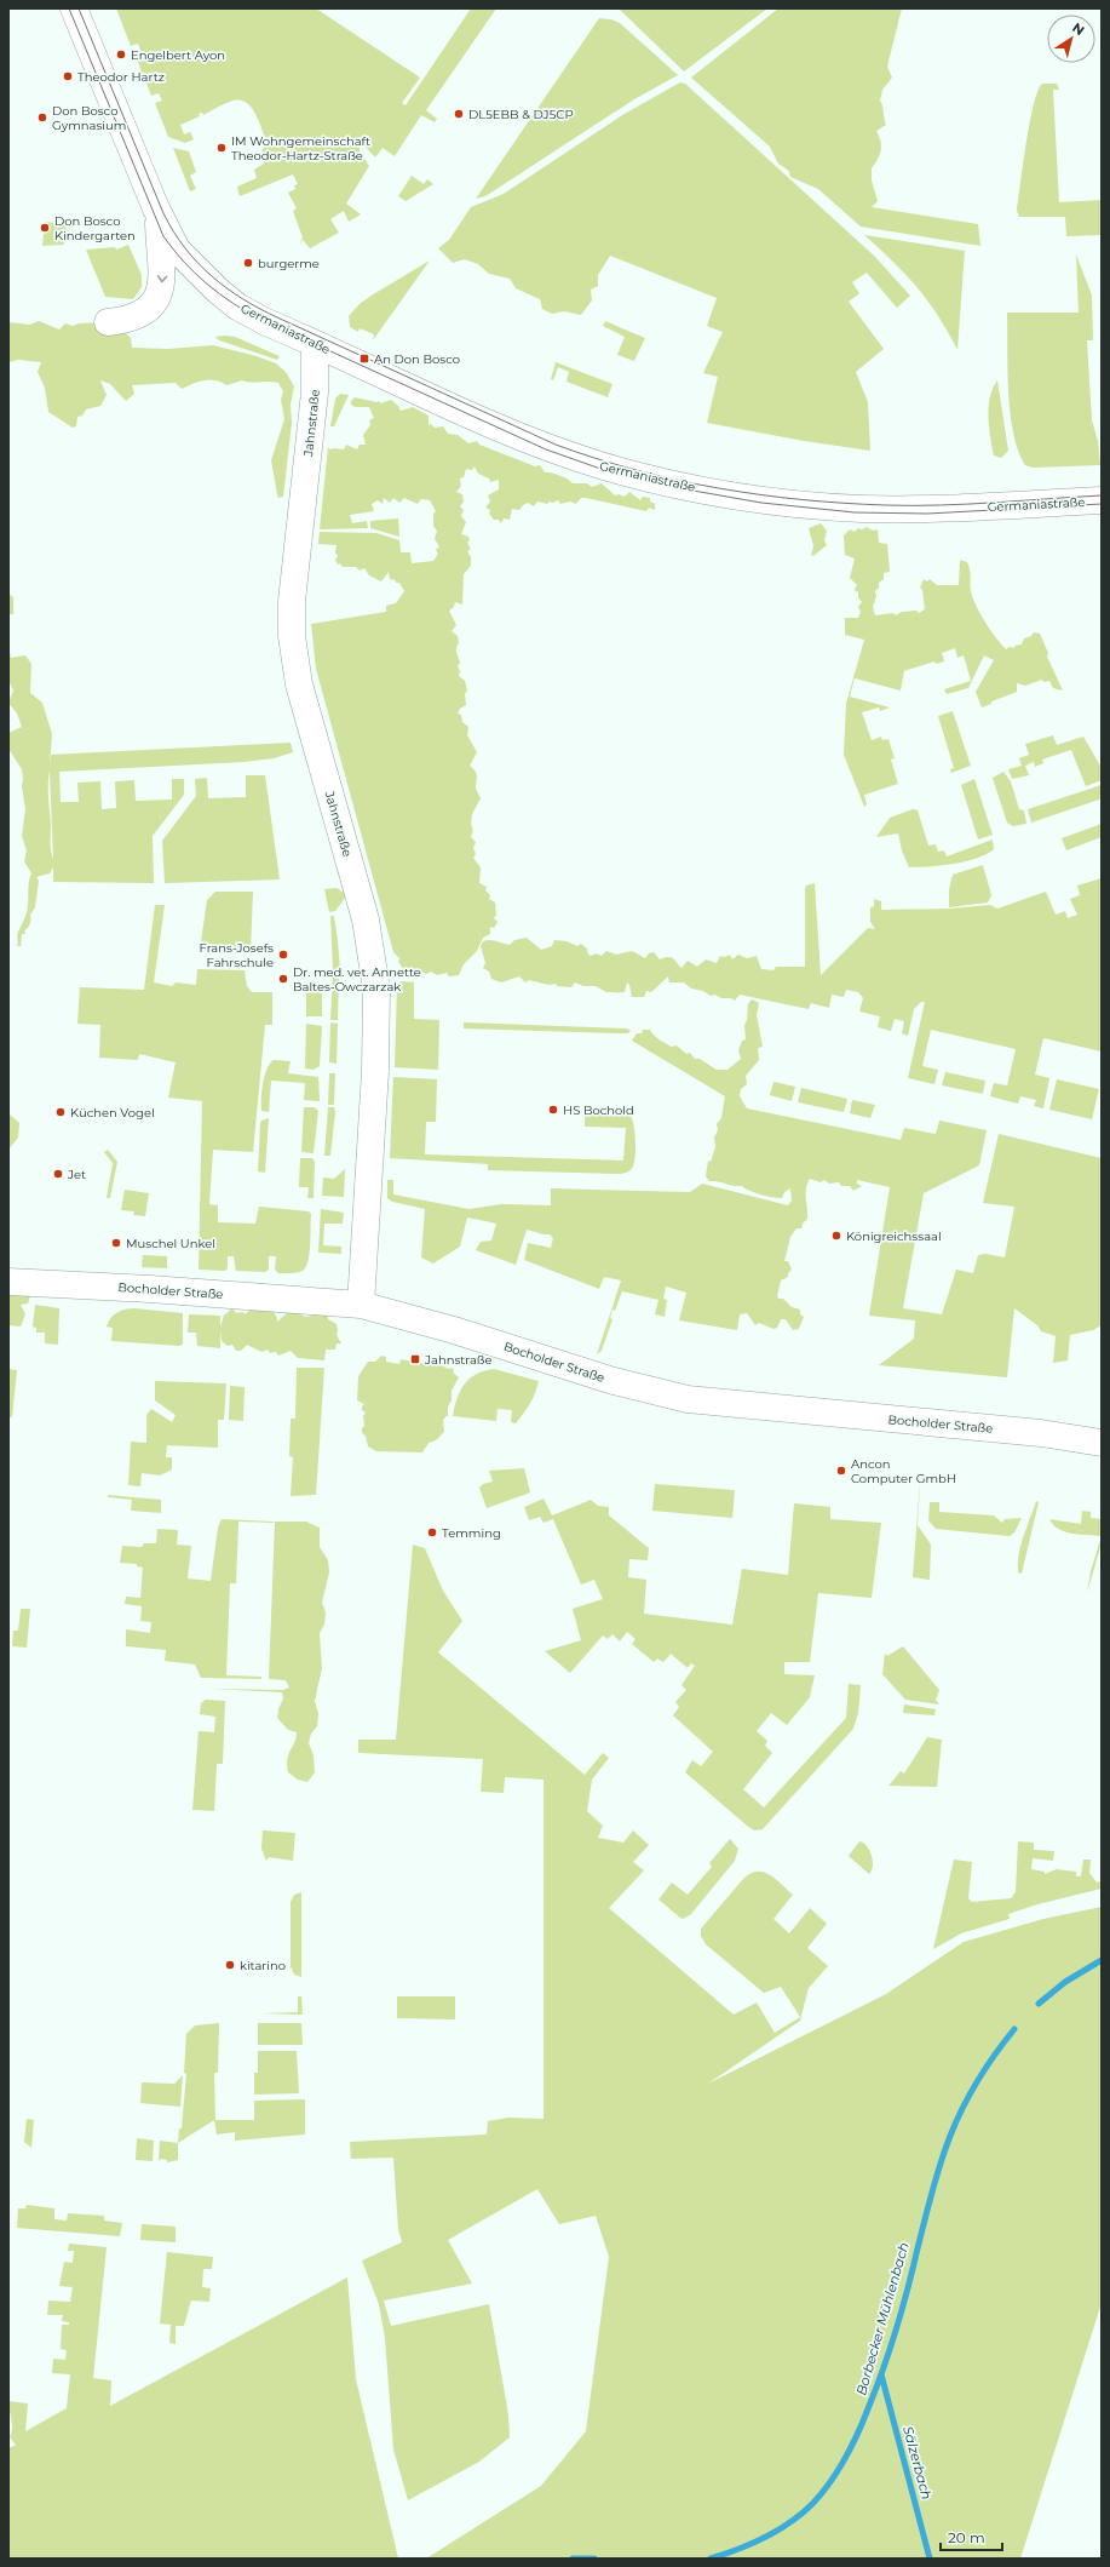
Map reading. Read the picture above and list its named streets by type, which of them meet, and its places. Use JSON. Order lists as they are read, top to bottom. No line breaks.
{"streets":{"main road":["Germaniastraße","Jahnstraße","Bocholder Straße"]},"crossings":[["Germaniastraße","Jahnstraße"],["Jahnstraße","Bocholder Straße"]],"water":["Borbecker Mühlenbach","Sälzerbach"],"places":{"other":["Engelbert Ayon","Theodor Hartz","DL5EBB & DJ5CP","Don Bosco Gymnasium","IM Wohngemeinschaft Theodor-Hartz-Straße","Don Bosco Kindergarten","burgerme","Frans-Josefs Fahrschule","Dr. med. vet. Annette Baltes-Owczarzak","HS Bochold","Küchen Vogel","Jet","Königreichssaal","Muschel Unkel","Ancon Computer GmbH","Temming","kitarino"],"transit":["An Don Bosco","Jahnstraße"]},"scale_bar":"20 m","north":"top right"}
